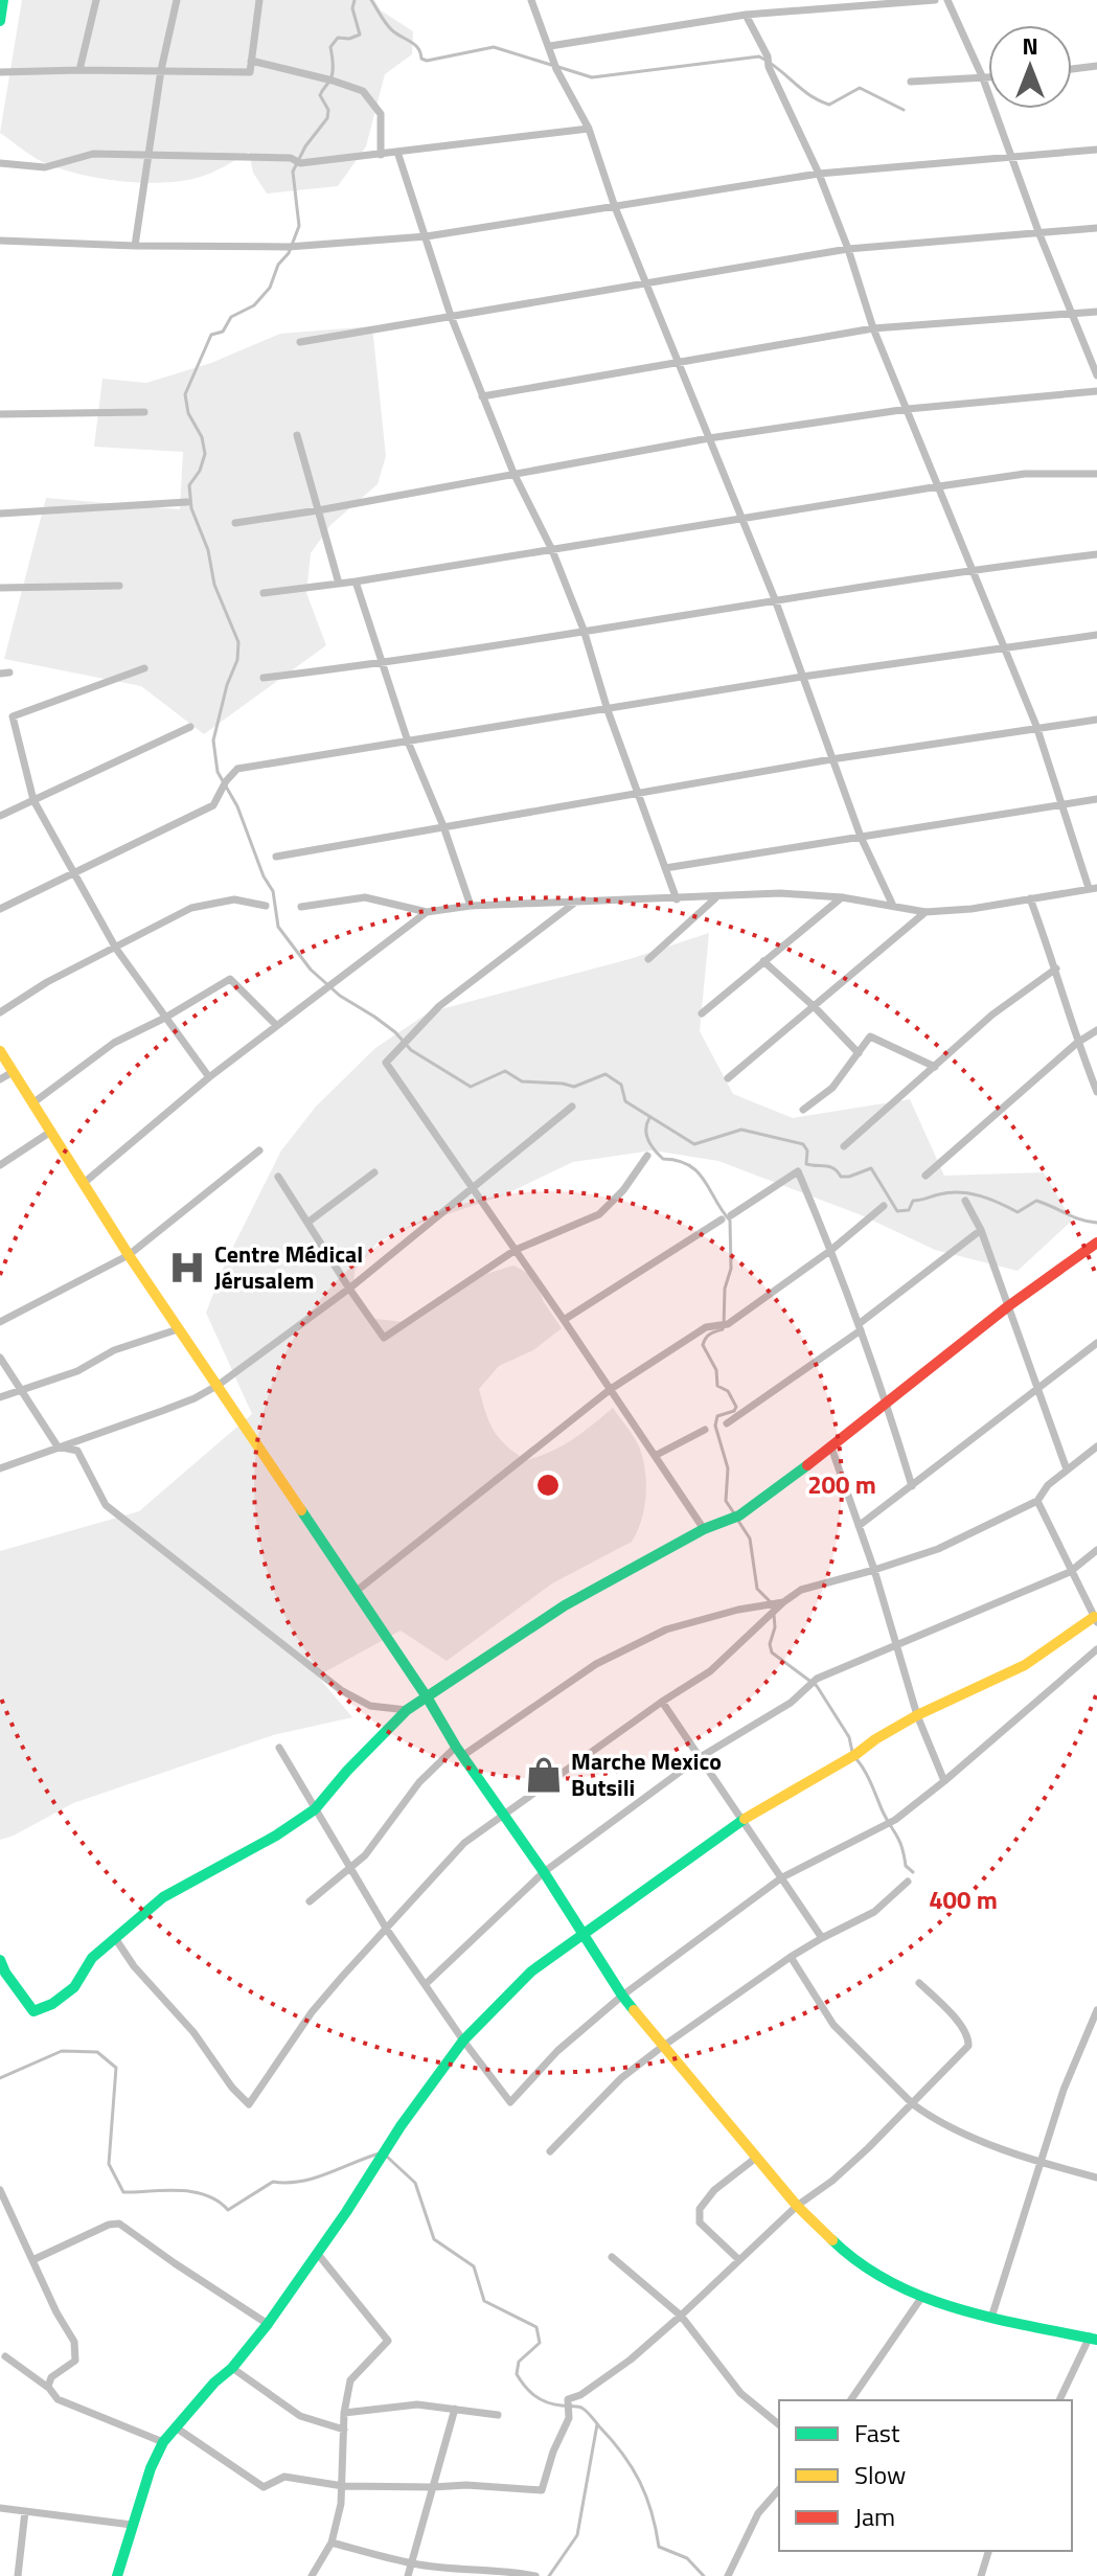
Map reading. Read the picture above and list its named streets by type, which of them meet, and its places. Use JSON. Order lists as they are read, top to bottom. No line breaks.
{"places":{"hospital":["Centre Médical Jérusalem"],"shop":["Marche Mexico Butsili"]},"legend":["Fast","Slow","Jam"],"north":"top","rings":["200 m","400 m"]}
